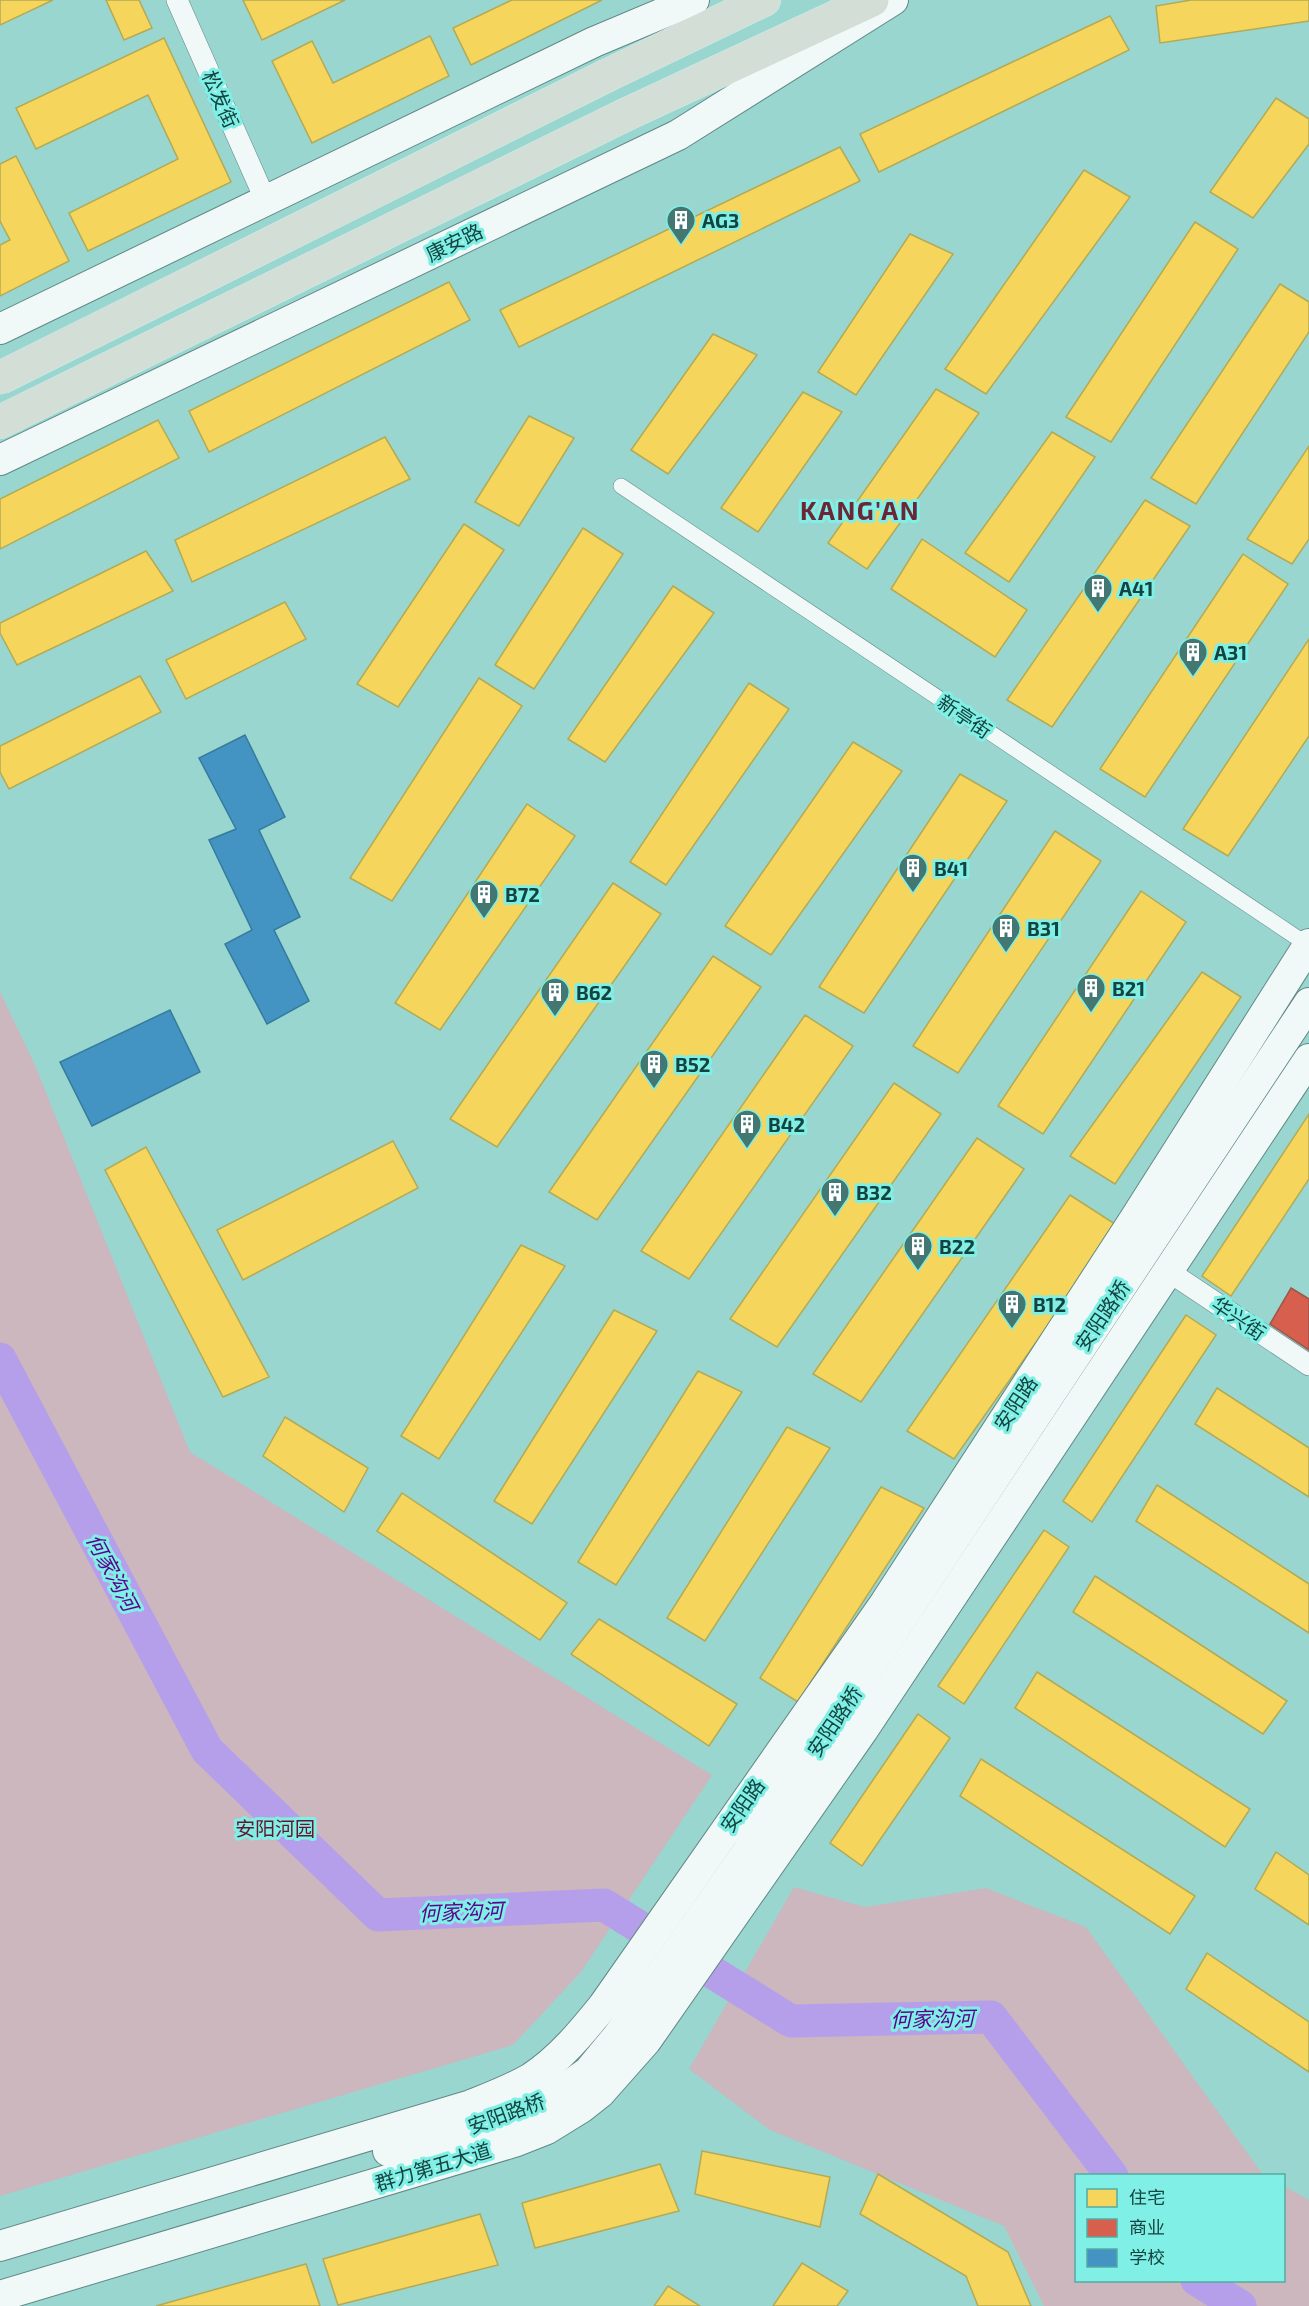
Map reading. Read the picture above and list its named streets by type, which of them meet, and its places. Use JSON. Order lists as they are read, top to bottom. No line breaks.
{"streets":{"main road":["康安路","安阳路桥","安阳路","群力第五大道"],"street":["松发街","新亭街","华兴街"]},"crossings":[["新亭街","安阳路"],["安阳路桥","安阳路"],["华兴街","群力第五大道"]],"districts":["KANG'AN"],"water":["何家沟河"],"parks":["安阳河园"],"places":{"building":["AG3","A41","A31","B41","B72","B31","B21","B62","B52","B42","B32","B22","B12"]},"legend":["住宅","商业","学校"]}
